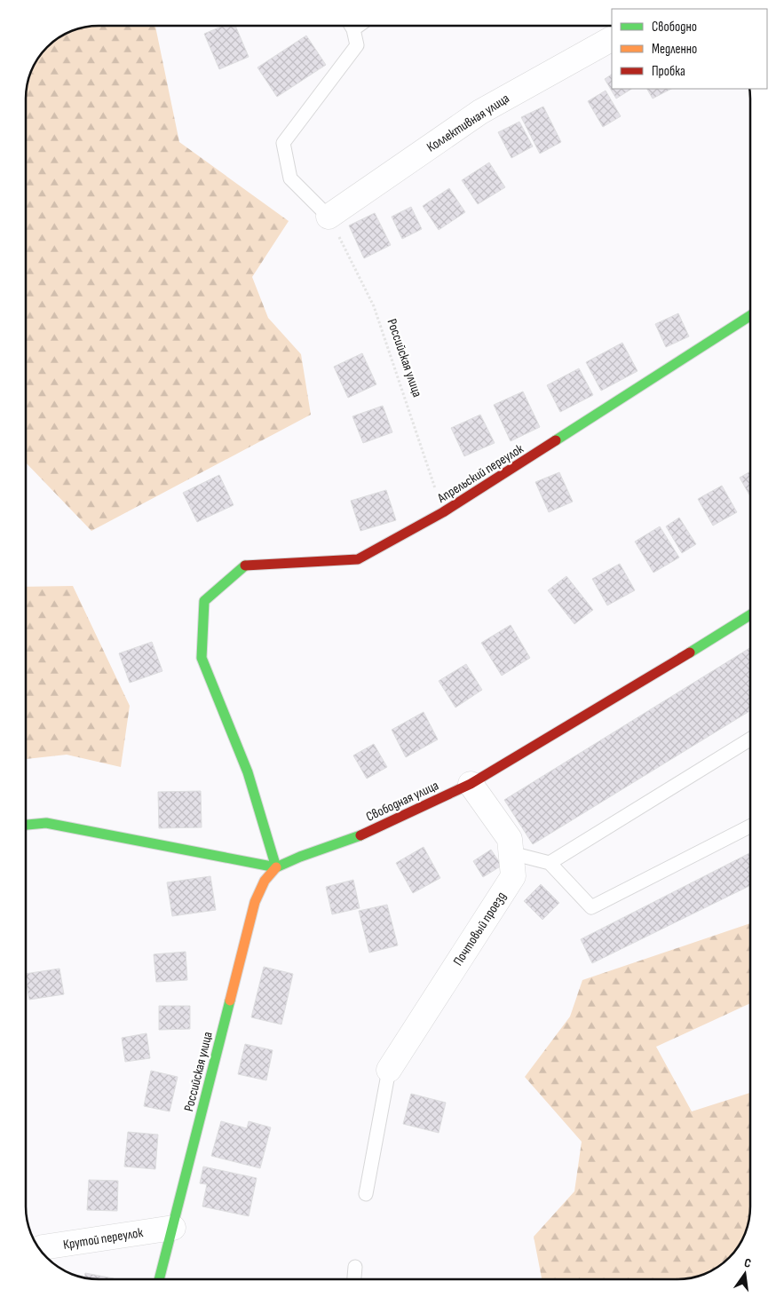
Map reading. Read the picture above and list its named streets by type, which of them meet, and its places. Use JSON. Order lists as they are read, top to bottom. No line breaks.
{"streets":{"street":["Коллективная улица","Российская улица","Апрельский переулок","Свободная улица","Почтовый проезд","Крутой переулок"]},"crossings":[["Коллективная улица","Российская улица"],["Российская улица","Апрельский переулок"],["Российская улица","Свободная улица"],["Российская улица","Крутой переулок"],["Апрельский переулок","Свободная улица"],["Свободная улица","Почтовый проезд"]],"legend":["Свободно","Медленно","Пробка"],"north":"top"}
